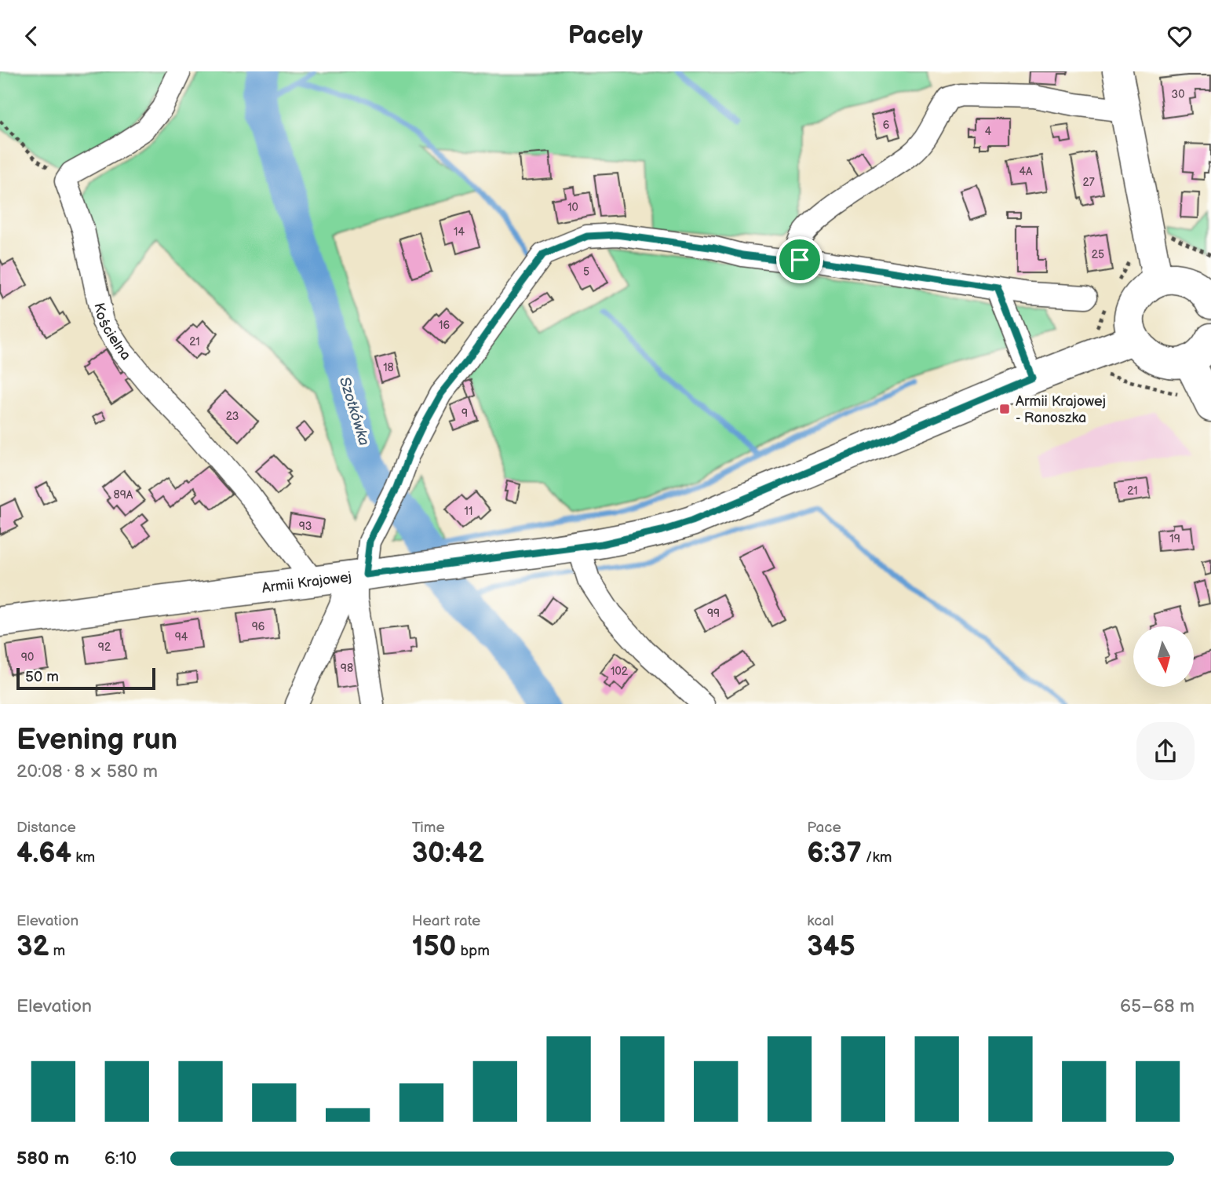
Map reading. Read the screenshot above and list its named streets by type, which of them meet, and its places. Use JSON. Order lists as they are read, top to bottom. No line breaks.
{"streets":{"street":["Kościelna","Armii Krajowej"]},"crossings":[["Kościelna","Armii Krajowej"]],"water":["Szotkówka"],"places":{"transit":["Armii Krajowej - Ranoszka"]},"house_numbers":["30","6","4","4A","27","10","14","25","5","16","21","18","9","23","21","89A","11","93","19","99","96","94","92","90","98","102"],"scale_bar":"50 m","north":"bottom","page":{"header":"Pacely","scale":"50 m","heading":["Evening run","20:08 · 8 × 580 m"],"stats":[["Distance","4.64 km"],["Time","30:42"],["Pace","6:37 /km"],["Elevation","32 m"],["Heart rate","150 bpm"],["kcal","345"]],"chart":["Elevation","65–68 m"],"list":[{"name":"580 m","note":"6:10"}]}}
